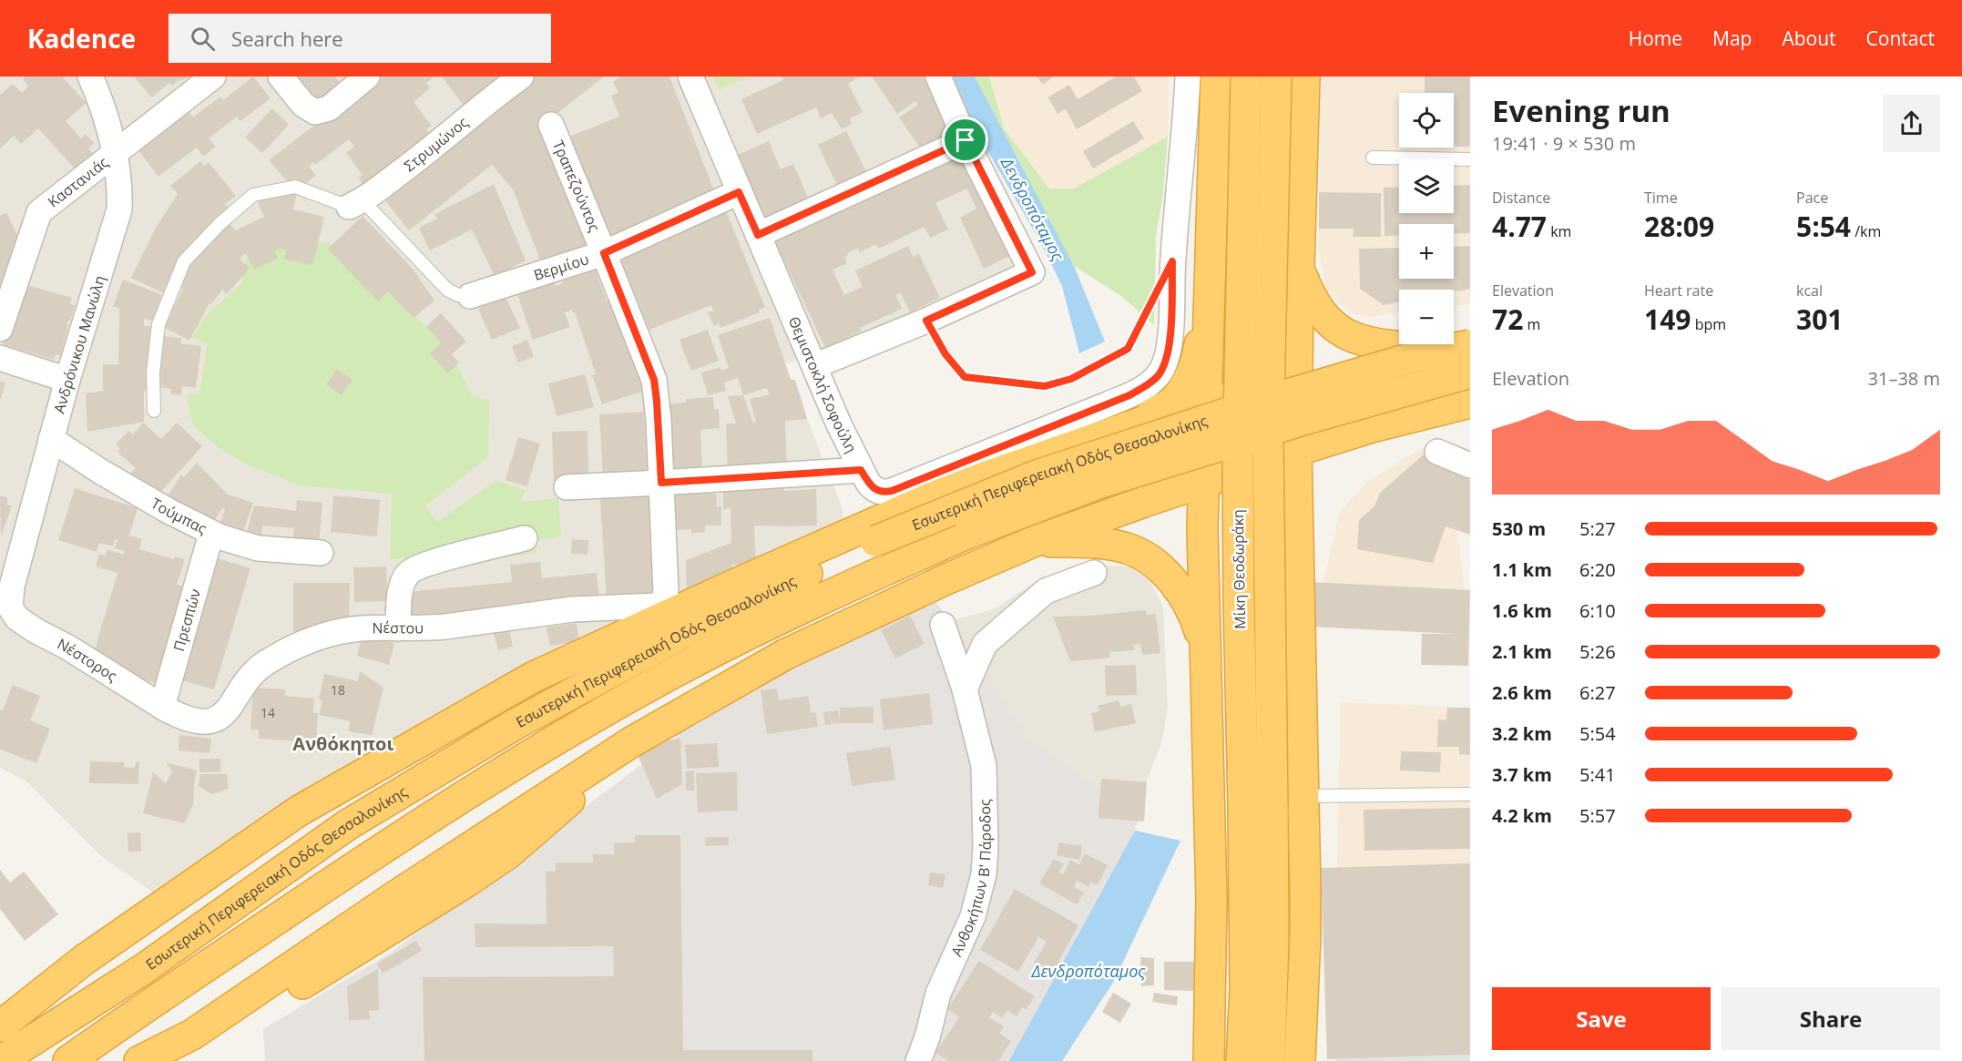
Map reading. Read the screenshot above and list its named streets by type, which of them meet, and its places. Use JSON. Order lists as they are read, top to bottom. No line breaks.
{"streets":{"highway":["Εσωτερική Περιφερειακή Οδός Θεσσαλονίκης","Μίκη Θεοδωράκη"],"street":["Στρυμώνος","Καστανιάς","Τραπεζούντος","Βερμίου","Ανδρόνικου Μανώλη","Θεμιστοκλή Σοφούλη","Τούμπας","Πρεσπών","Νέστου","Νέστορος","Ανθοκήπων Β' Πάροδος"]},"crossings":[["Καστανιάς","Ανδρόνικου Μανώλη"],["Τραπεζούντος","Βερμίου"],["Τραπεζούντος","Νέστου"],["Βερμίου","Θεμιστοκλή Σοφούλη"],["Ανδρόνικου Μανώλη","Τούμπας"],["Ανδρόνικου Μανώλη","Νέστορος"],["Τούμπας","Πρεσπών"],["Πρεσπών","Νέστου"],["Πρεσπών","Νέστορος"],["Νέστου","Νέστορος"]],"districts":["Ανθόκηποι"],"water":["Δενδροπόταμος"],"house_numbers":["18","14"],"page":{"header":"Kadence","search":"Search here","nav":["Home","Map","About","Contact"],"heading":["Evening run","19:41 · 9 × 530 m"],"map_buttons":["+","−"],"stats":[["Distance","4.77 km"],["Time","28:09"],["Pace","5:54 /km"],["Elevation","72 m"],["Heart rate","149 bpm"],["kcal","301"]],"chart":["Elevation","31–38 m"],"list":[{"name":"530 m","note":"5:27"},{"name":"1.1 km","note":"6:20"},{"name":"1.6 km","note":"6:10"},{"name":"2.1 km","note":"5:26"},{"name":"2.6 km","note":"6:27"},{"name":"3.2 km","note":"5:54"},{"name":"3.7 km","note":"5:41"},{"name":"4.2 km","note":"5:57"}],"buttons":["Save","Share"]}}
